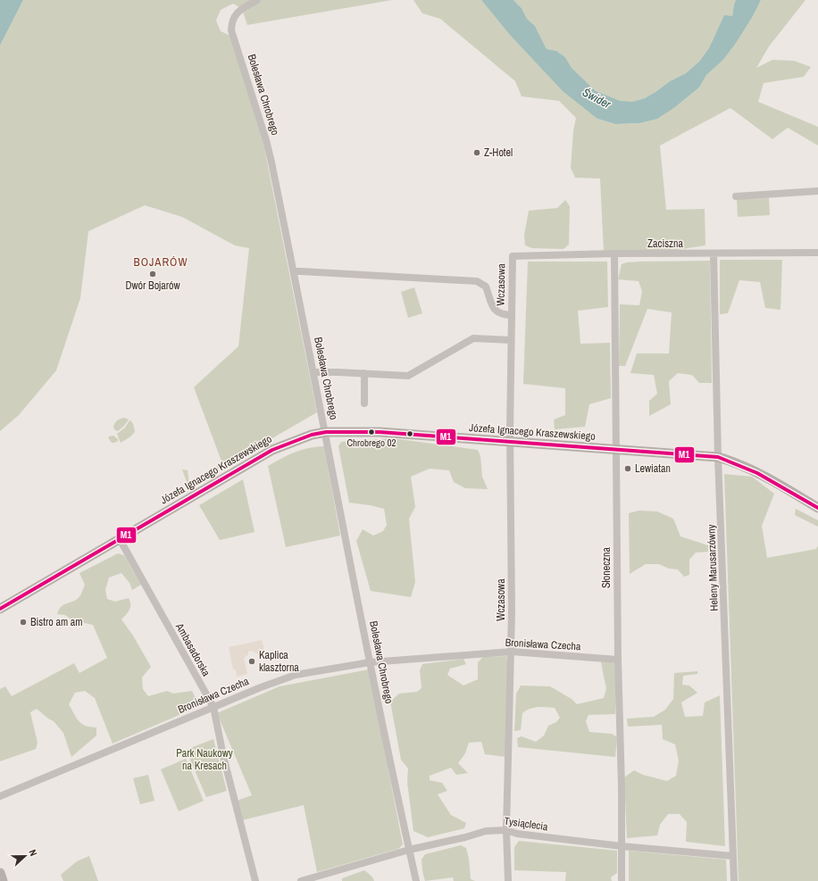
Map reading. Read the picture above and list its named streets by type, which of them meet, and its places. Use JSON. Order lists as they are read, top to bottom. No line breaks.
{"streets":{"street":["Bolesława Chrobrego","Zaciszna","Wczasowa","Józefa Ignacego Kraszewskiego","Słoneczna","Heleny Marusarzówny","Bronisława Czecha","Ambasadorska","Tysiąclecia"]},"crossings":[["Bolesława Chrobrego","Józefa Ignacego Kraszewskiego"],["Bolesława Chrobrego","Bronisława Czecha"],["Bolesława Chrobrego","Tysiąclecia"],["Zaciszna","Wczasowa"],["Zaciszna","Słoneczna"],["Zaciszna","Heleny Marusarzówny"],["Wczasowa","Józefa Ignacego Kraszewskiego"],["Wczasowa","Bronisława Czecha"],["Wczasowa","Tysiąclecia"],["Józefa Ignacego Kraszewskiego","Słoneczna"],["Józefa Ignacego Kraszewskiego","Heleny Marusarzówny"],["Józefa Ignacego Kraszewskiego","Ambasadorska"],["Słoneczna","Bronisława Czecha"],["Słoneczna","Tysiąclecia"],["Heleny Marusarzówny","Tysiąclecia"],["Bronisława Czecha","Ambasadorska"]],"districts":["BOJARÓW"],"water":["Świder"],"parks":["Park Naukowy na Kresach"],"places":["Z-Hotel","Dwór Bojarów","Chrobrego 02","Lewiatan","Bistro am am","Kaplica klasztorna"],"lines":["transit line M1"],"north":"right"}
